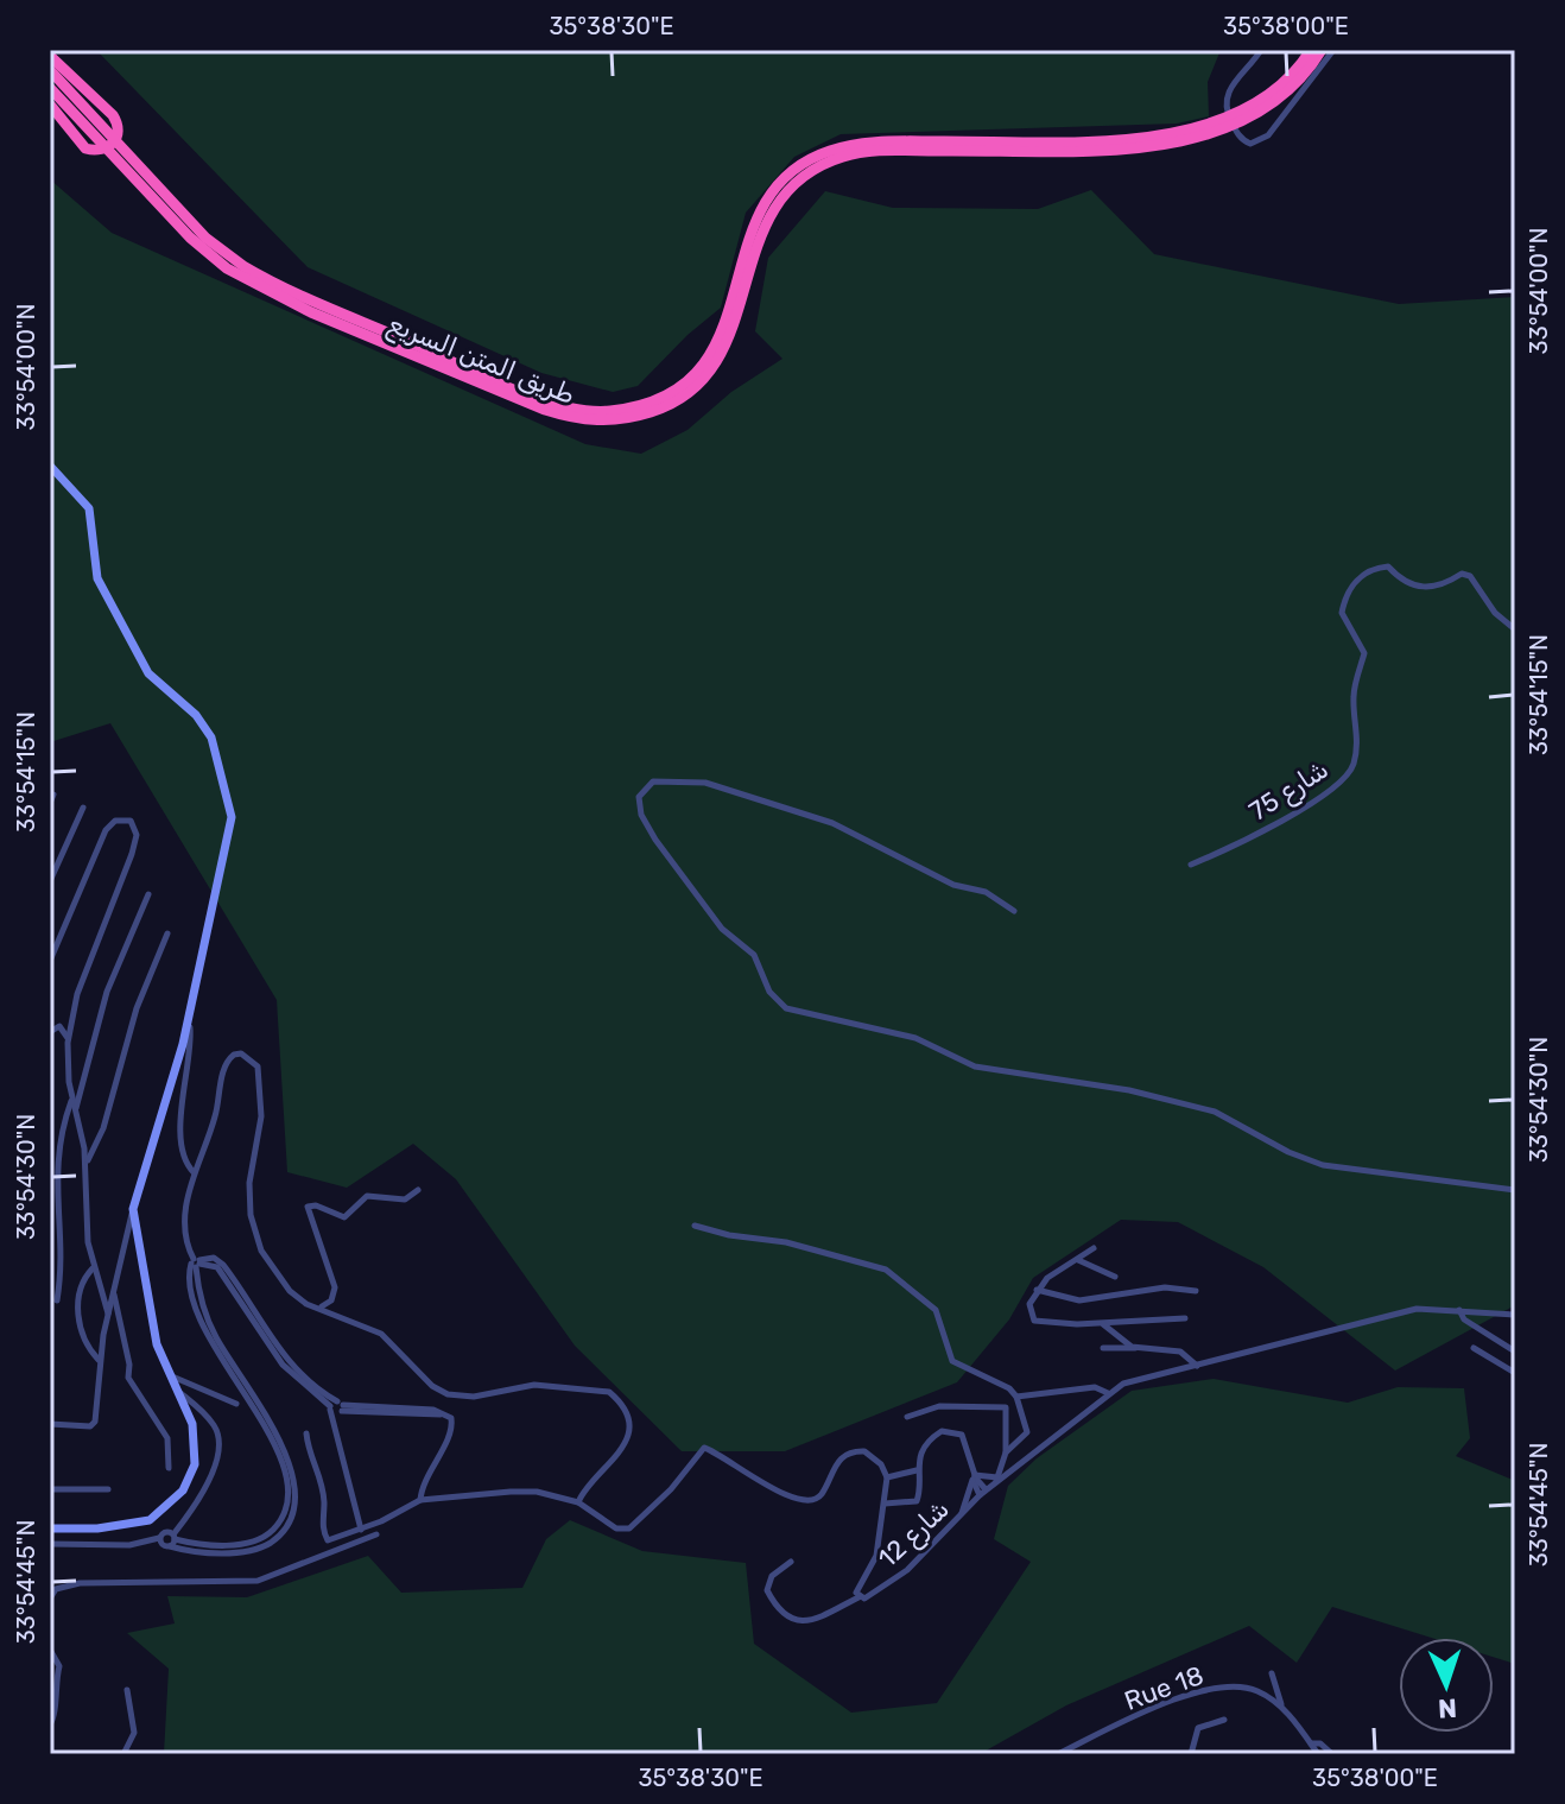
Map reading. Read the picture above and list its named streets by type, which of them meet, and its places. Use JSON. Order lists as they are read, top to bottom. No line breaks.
{"streets":{"highway":["طريق المتن السريع"],"street":["شارع 75","شارع 12","Rue 18"]},"north":"bottom","coordinates":["35°38'30\"E","35°38'00\"E","33°54'00\"N","33°54'15\"N","33°54'30\"N","33°54'45\"N"]}
